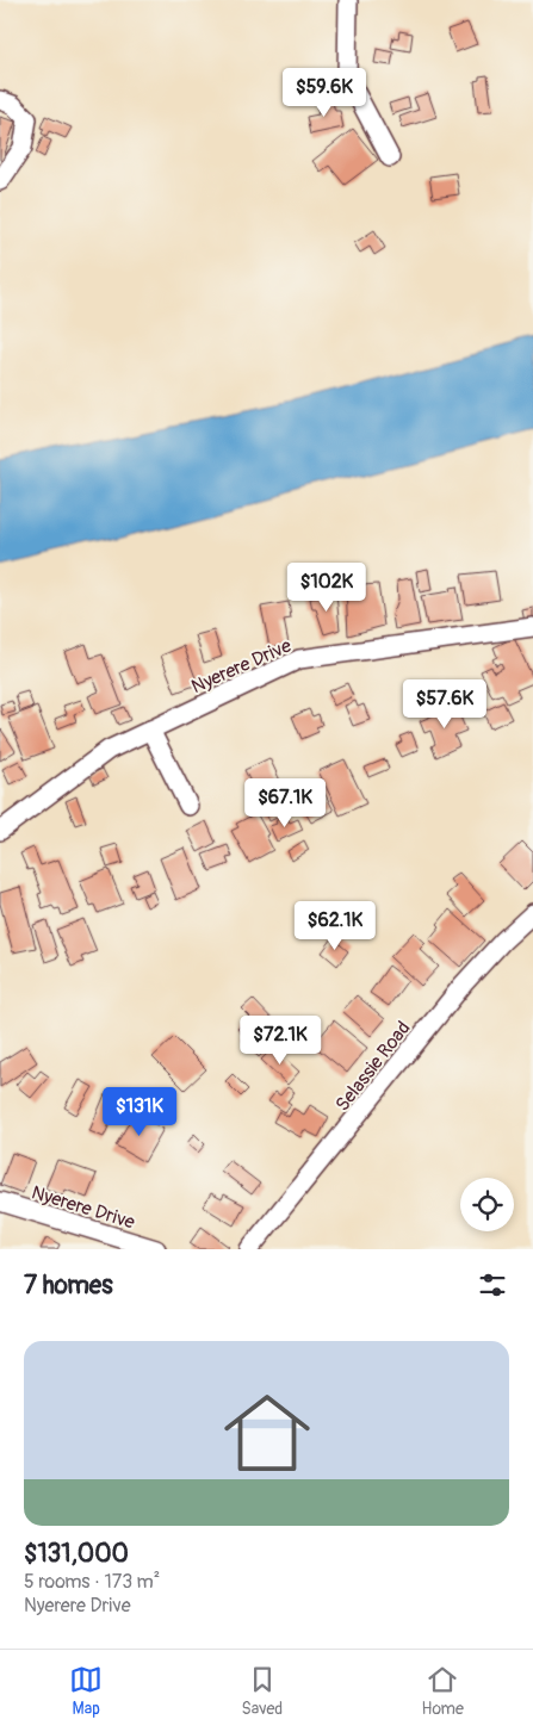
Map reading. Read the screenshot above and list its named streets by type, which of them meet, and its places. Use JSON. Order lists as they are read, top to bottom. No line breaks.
{"streets":{"street":["Nyerere Drive","Selassie Road"]},"page":{"price":["$59.6K","$102K","$57.6K","$67.1K","$62.1K","$72.1K","$131K"],"heading":"7 homes","list":[{"name":"$131,000","note":"5 rooms · 173 m² · Nyerere Drive"}],"tabs":["Map","Saved","Home"]}}
